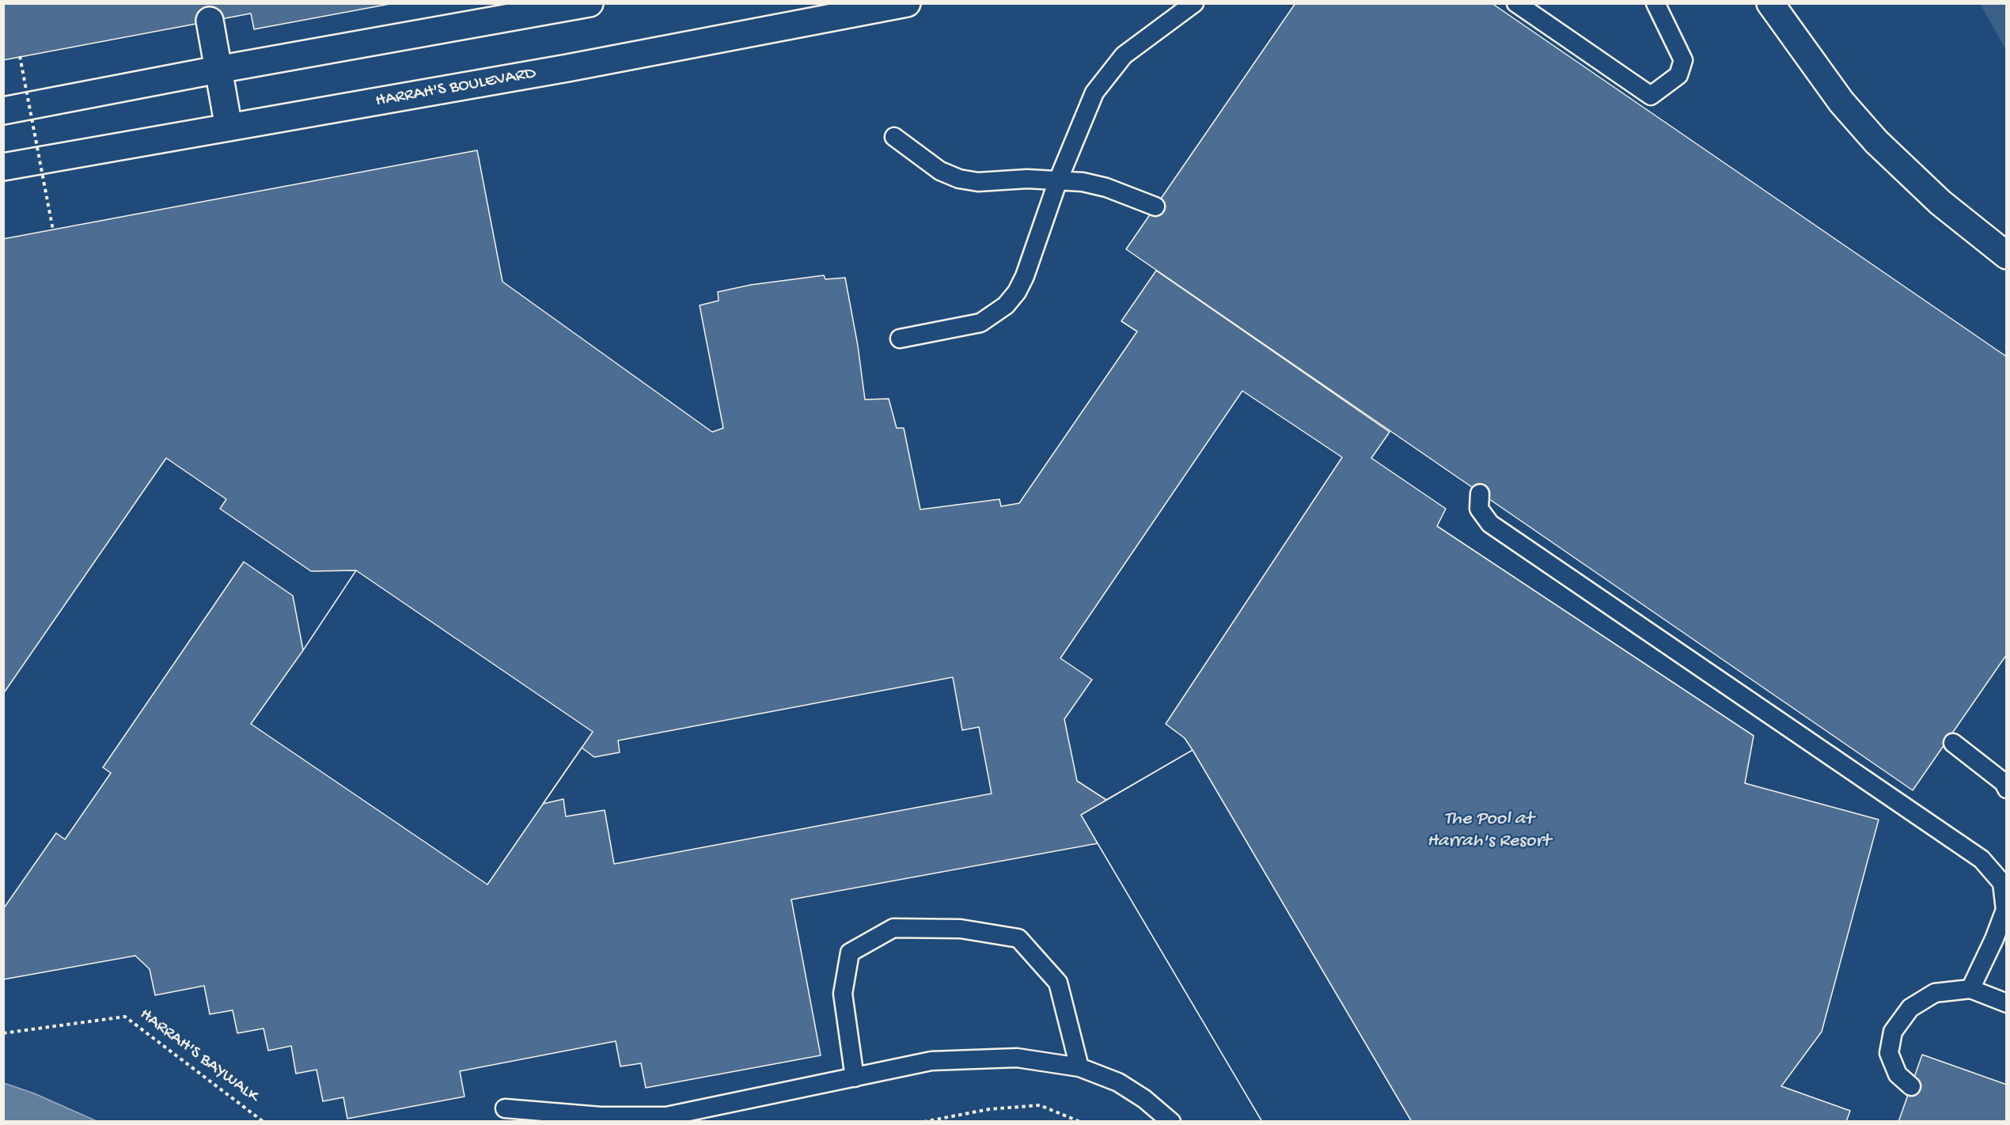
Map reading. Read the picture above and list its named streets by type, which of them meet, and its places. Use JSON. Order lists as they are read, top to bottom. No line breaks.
{"streets":{"street":["HARRAH'S BOULEVARD"],"path":["HARRAH'S BAYWALK"]},"water":["The Pool at Harrah's Resort"]}
